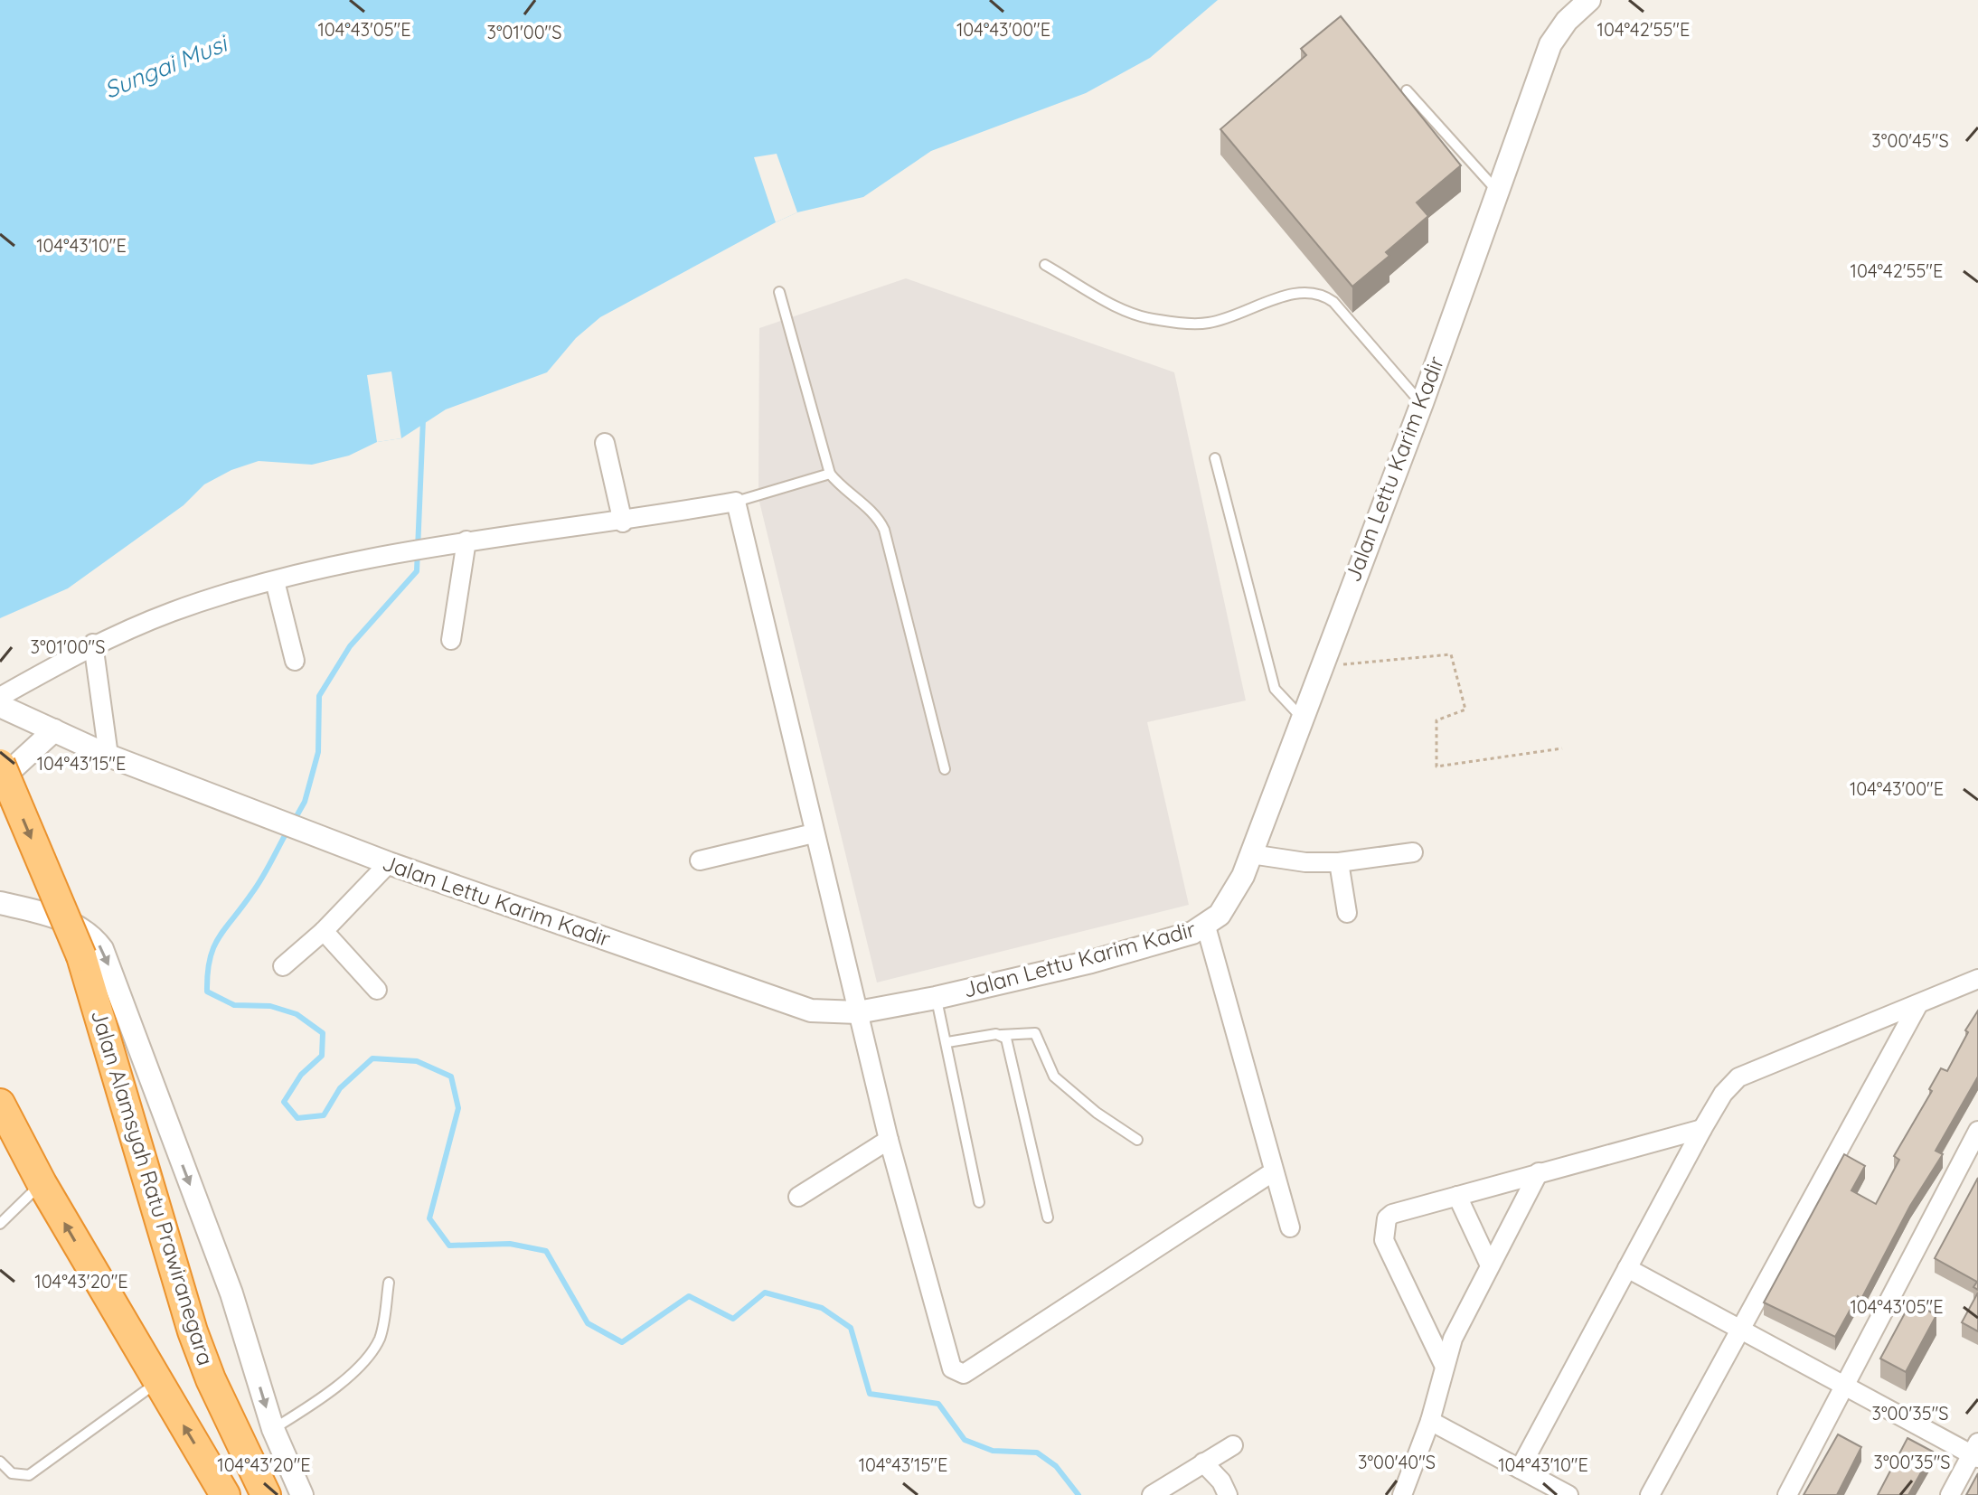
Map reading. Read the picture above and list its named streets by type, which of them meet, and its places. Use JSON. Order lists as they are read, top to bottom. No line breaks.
{"streets":{"highway":["Jalan Alamsyah Ratu Prawiranegara"],"street":["Jalan Lettu Karim Kadir"]},"water":["Sungai Musi"],"coordinates":["104°43'00\"E","104°43'05\"E","104°42'55\"E","3°01'00\"S","3°00'45\"S","104°43'10\"E","104°43'15\"E","104°43'20\"E","3°00'35\"S","3°00'40\"S"]}
